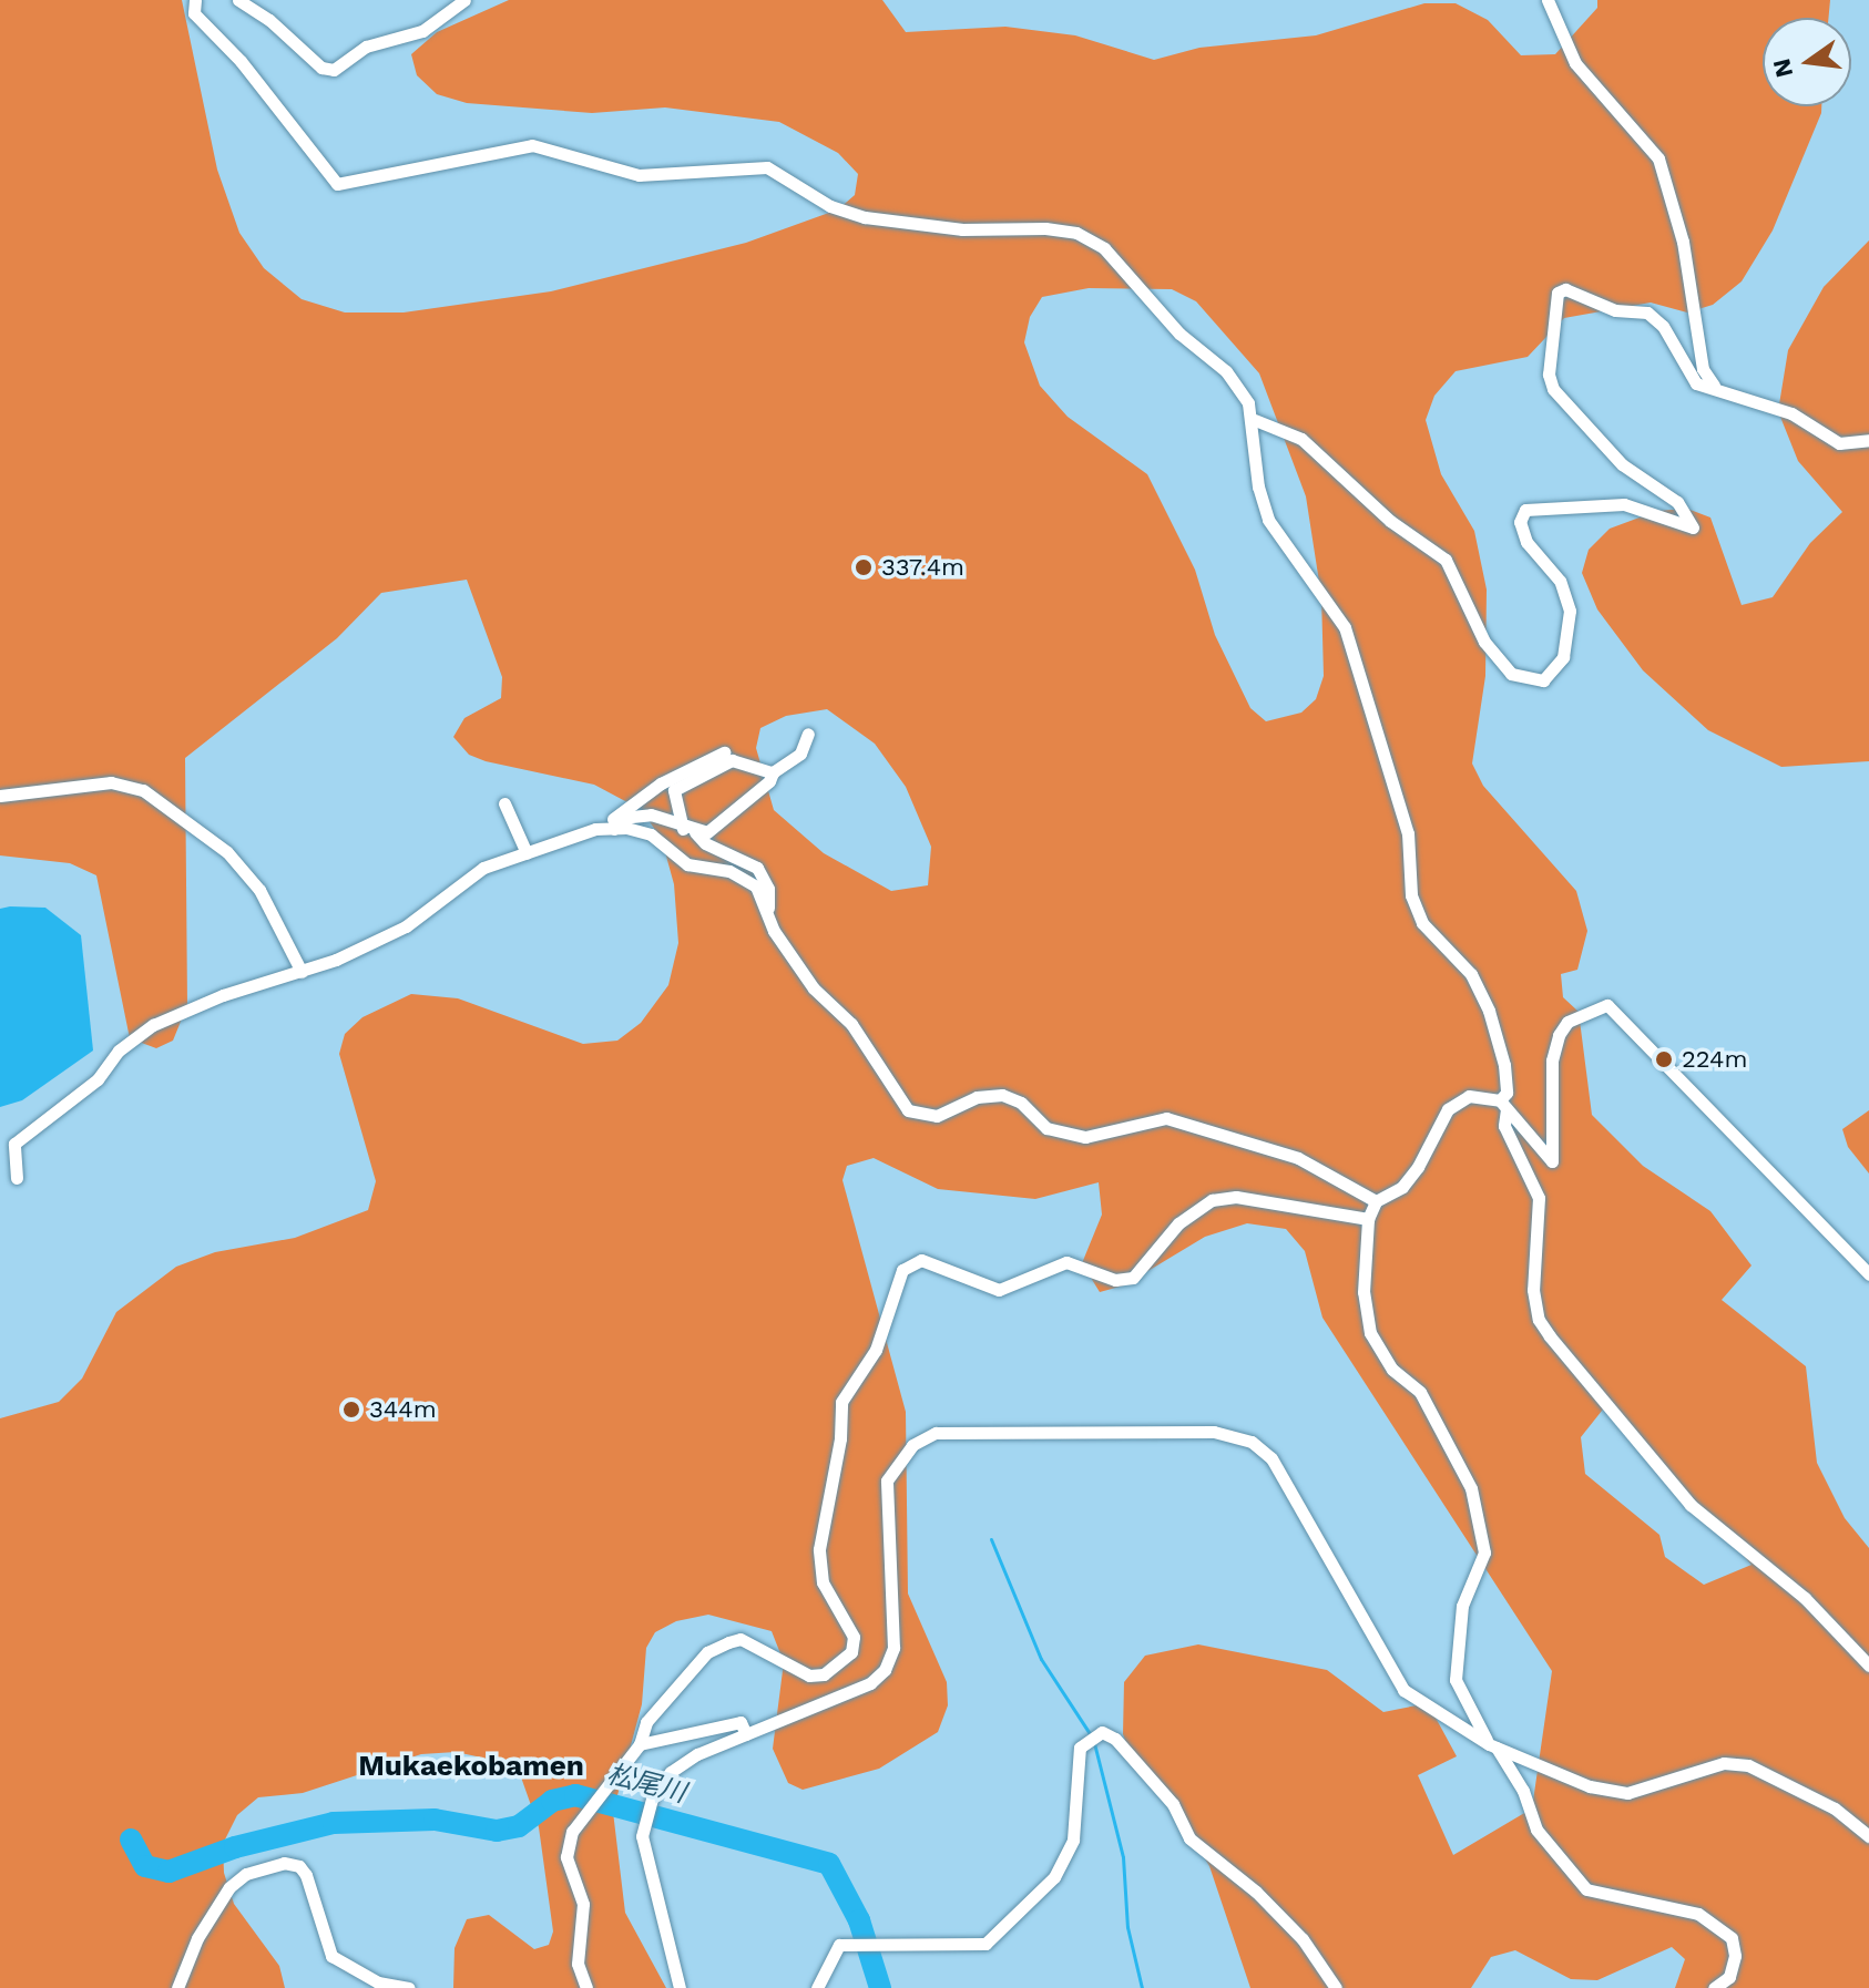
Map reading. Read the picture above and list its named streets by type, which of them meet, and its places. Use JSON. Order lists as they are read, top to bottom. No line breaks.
{"districts":["Mukaekobamen"],"water":["松尾川"],"places":["337.4m","224m","344m"],"north":"left"}
